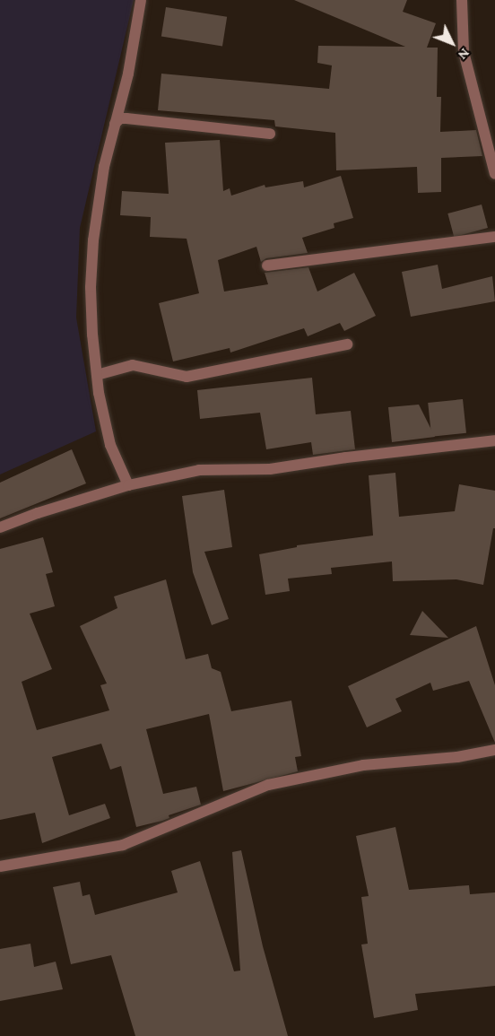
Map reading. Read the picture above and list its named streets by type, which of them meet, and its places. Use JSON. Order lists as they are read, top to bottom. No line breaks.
{"north":"bottom right"}
